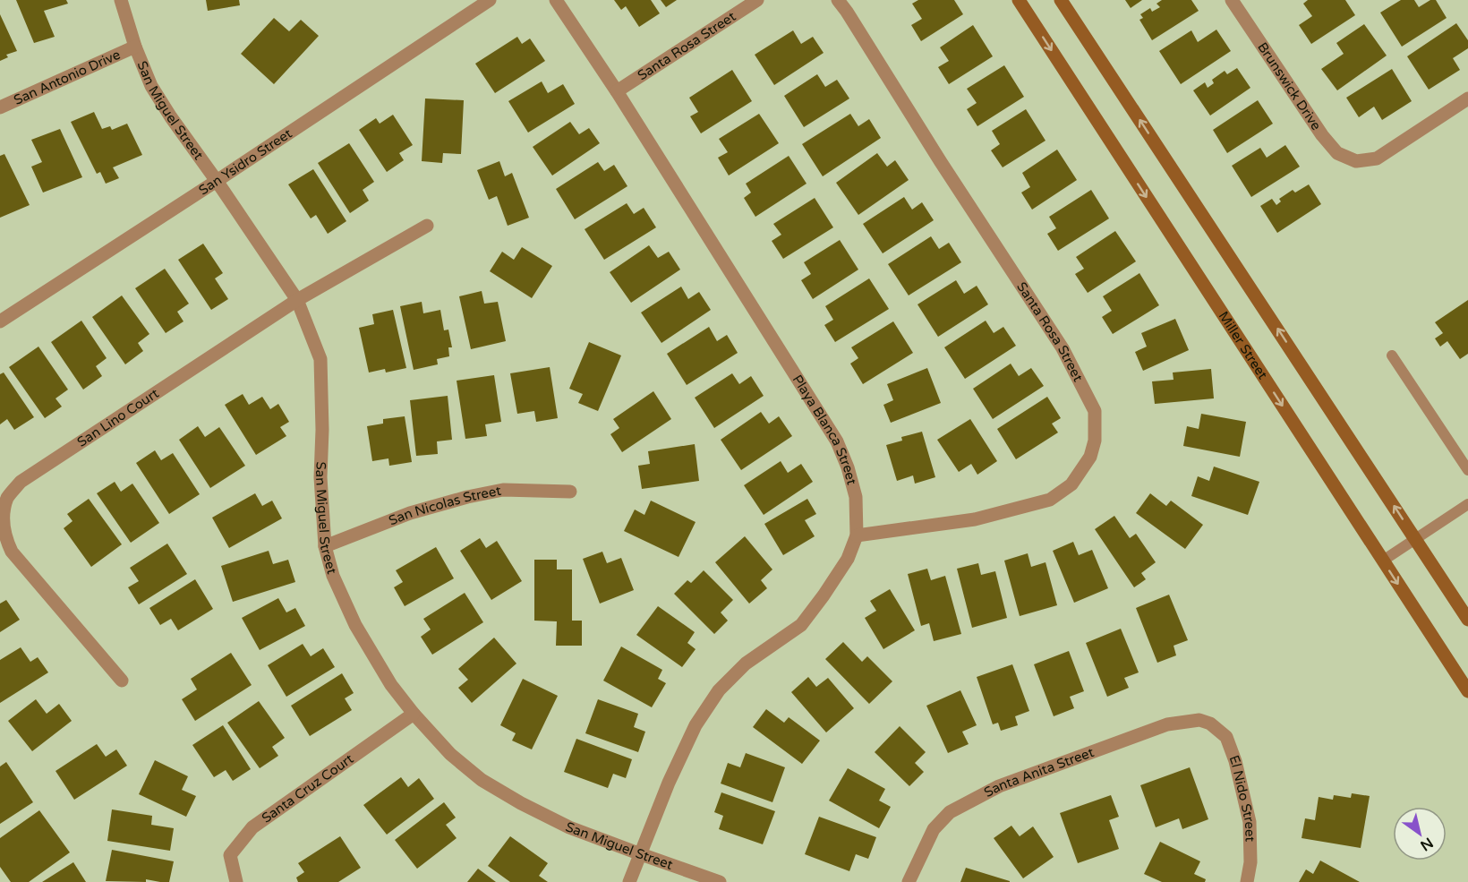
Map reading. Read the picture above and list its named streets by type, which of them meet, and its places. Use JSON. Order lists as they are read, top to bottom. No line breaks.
{"streets":{"street":["Santa Rosa Street","San Antonio Drive","Brunswick Drive","San Miguel Street","San Ysidro Street","Miller Street","San Lino Court","Playa Blanca Street","San Nicolas Street","Santa Anita Street","Santa Cruz Court","El Nido Street"]},"crossings":[["Santa Rosa Street","Playa Blanca Street"],["San Antonio Drive","San Miguel Street"],["San Miguel Street","San Ysidro Street"],["San Miguel Street","San Lino Court"],["San Miguel Street","Playa Blanca Street"],["San Miguel Street","San Nicolas Street"],["San Miguel Street","Santa Cruz Court"],["Santa Anita Street","El Nido Street"]],"north":"bottom right"}
